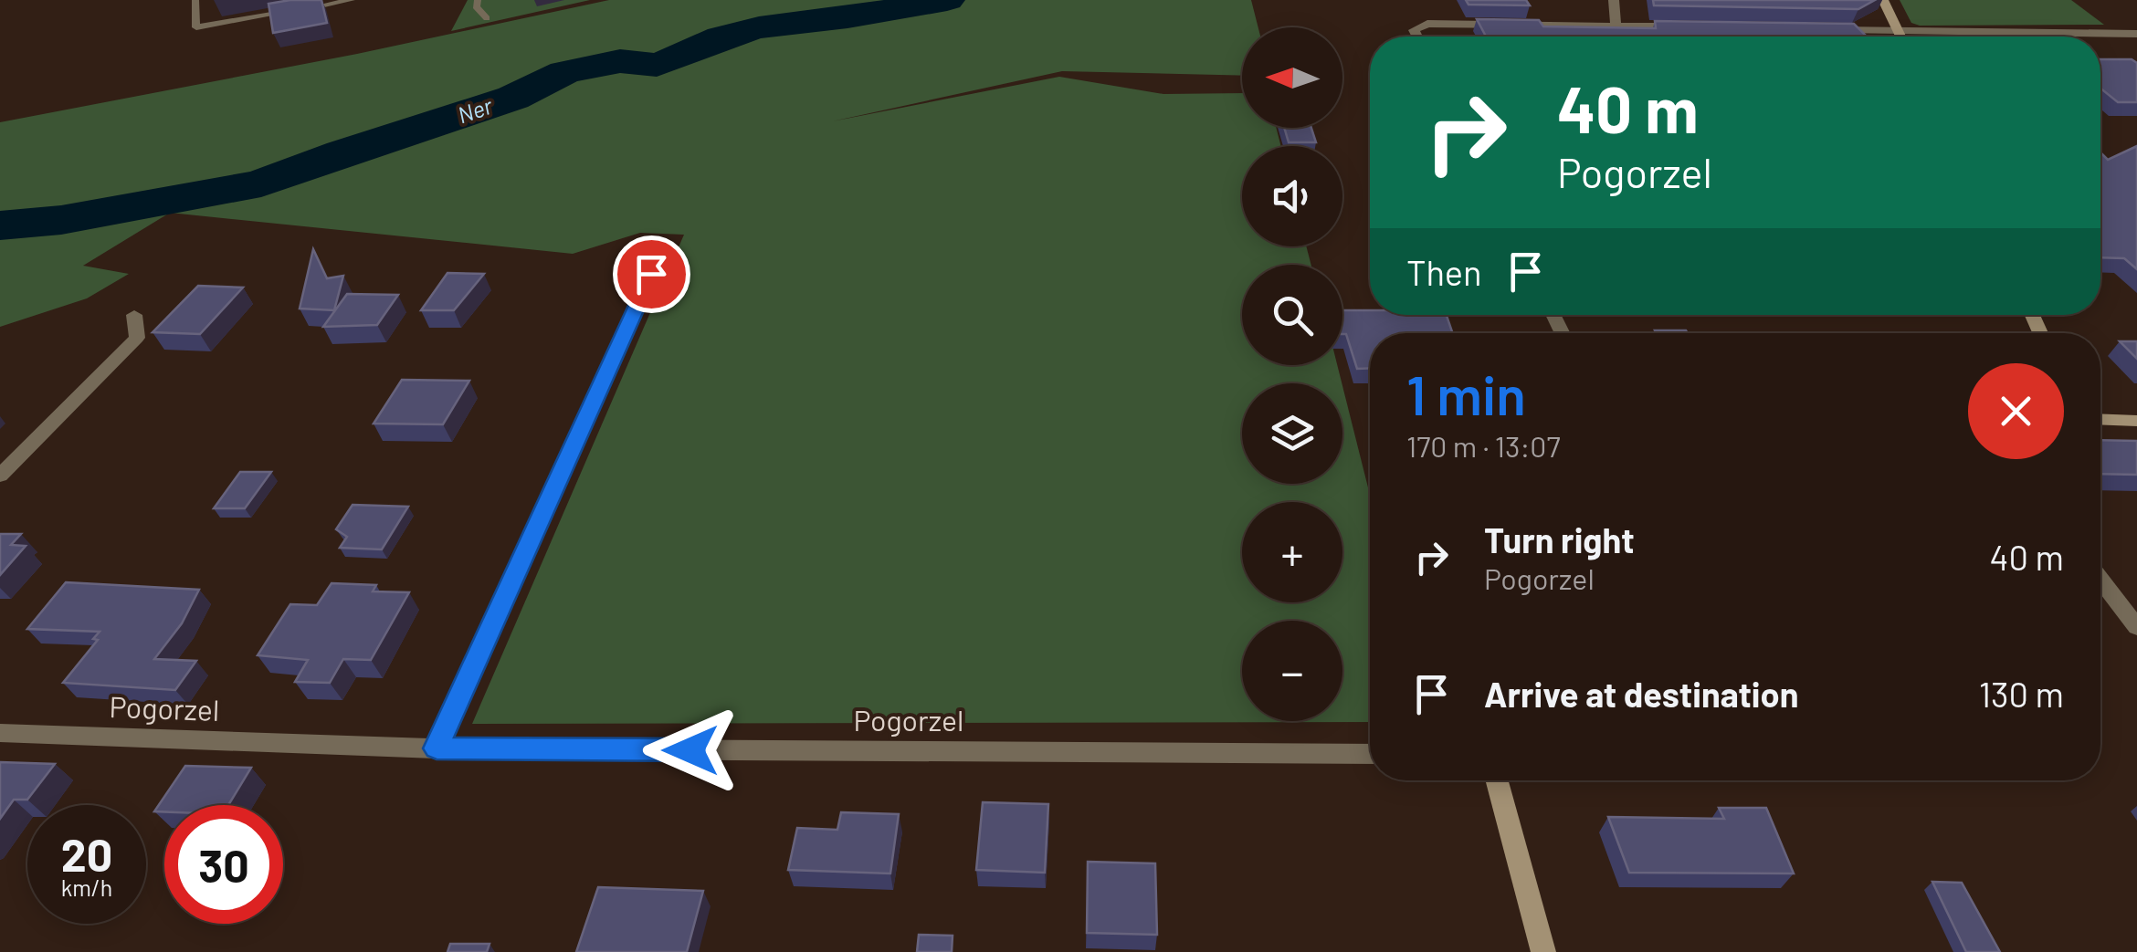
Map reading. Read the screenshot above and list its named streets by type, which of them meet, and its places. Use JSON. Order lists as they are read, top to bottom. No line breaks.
{"streets":{"street":["Pogorzel"]},"water":["Ner"],"north":"left","page":{"map_buttons":["+","−"],"turn":["40 m","Pogorzel"],"then":"Then","heading":["1 min","170 m · 13:07"],"list":[{"name":"Turn right","note":"Pogorzel","value":"40 m"},{"name":"Arrive at destination","value":"130 m"}],"speed":"20 km/h","limit":"30"}}
